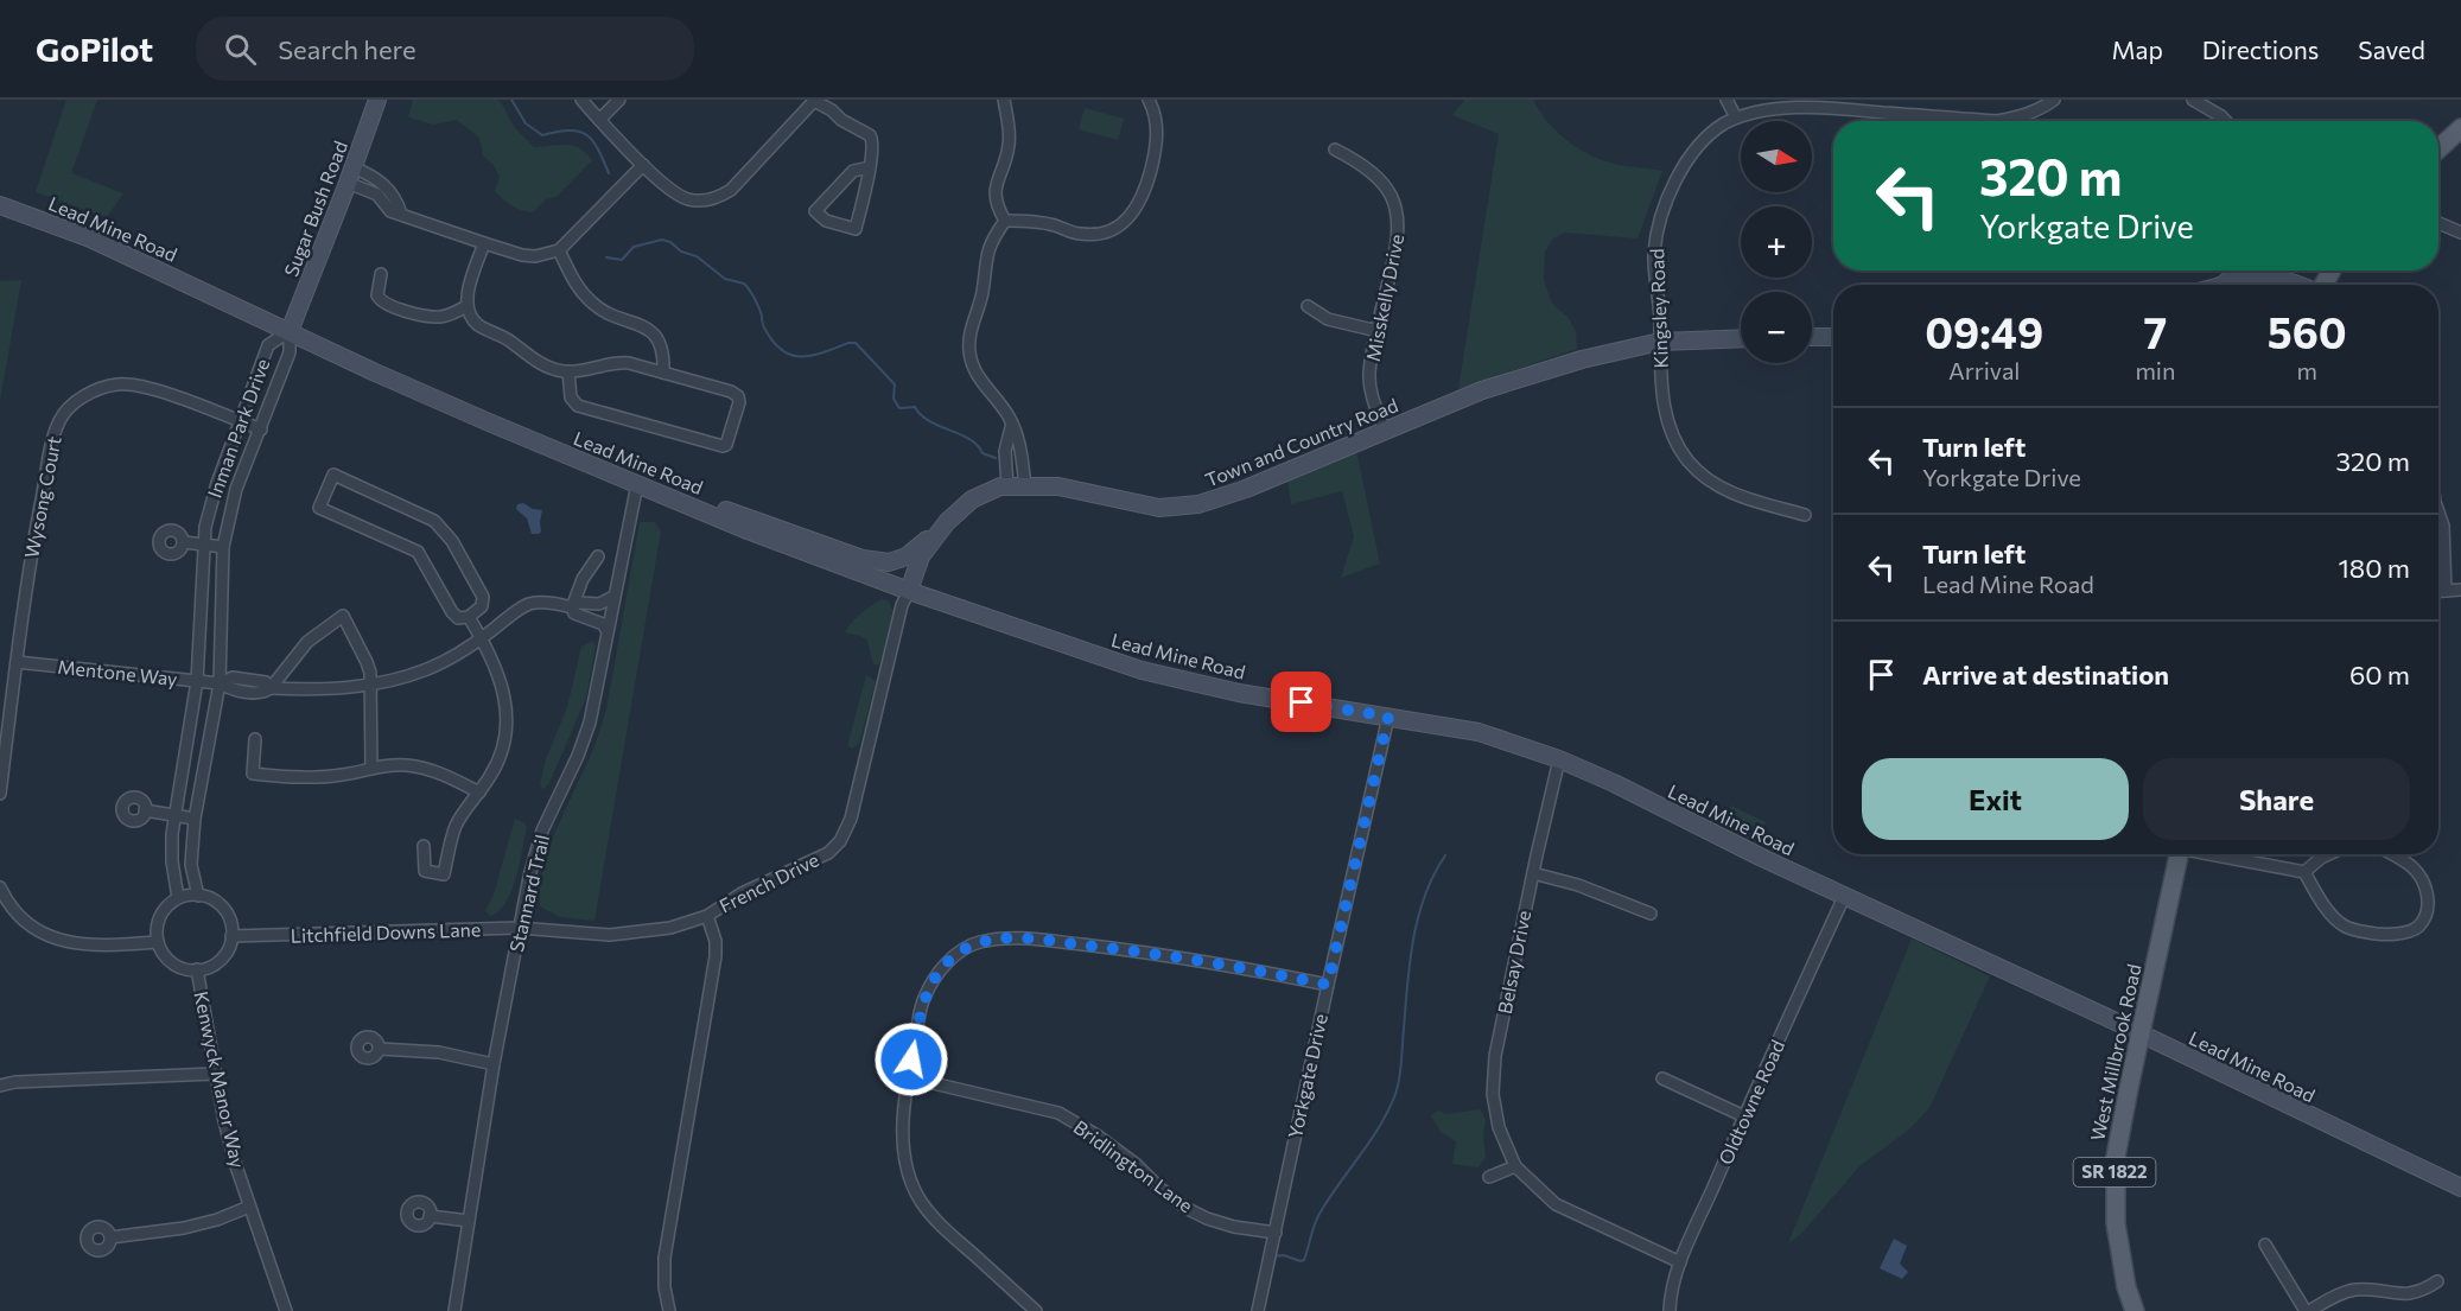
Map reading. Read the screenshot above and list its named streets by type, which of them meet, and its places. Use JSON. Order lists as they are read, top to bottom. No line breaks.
{"streets":{"main road":["Sugar Bush Road","Lead Mine Road","Town and Country Road","West Millbrook Road","SR 1822"],"street":["Misskelly Drive","Kingsley Road","Inman Park Drive","Wysong Court","Mentone Way","French Drive","Stannard Trail","Litchfield Downs Lane","Belsay Drive","Yorkgate Drive","Kenwyck Manor Way","Oldtowne Road","Bridlington Lane"]},"crossings":[["Sugar Bush Road","Lead Mine Road"],["Sugar Bush Road","Inman Park Drive"],["Lead Mine Road","Inman Park Drive"],["Lead Mine Road","Town and Country Road"],["Lead Mine Road","French Drive"],["Lead Mine Road","Stannard Trail"],["Lead Mine Road","Belsay Drive"],["Lead Mine Road","West Millbrook Road"],["Lead Mine Road","Yorkgate Drive"],["Lead Mine Road","Oldtowne Road"],["Misskelly Drive","Town and Country Road"],["Kingsley Road","Town and Country Road"],["Inman Park Drive","Wysong Court"],["Inman Park Drive","Mentone Way"],["Inman Park Drive","Litchfield Downs Lane"],["Inman Park Drive","Kenwyck Manor Way"],["Town and Country Road","French Drive"],["Wysong Court","Mentone Way"],["French Drive","Litchfield Downs Lane"],["Stannard Trail","Litchfield Downs Lane"],["Litchfield Downs Lane","Kenwyck Manor Way"],["Belsay Drive","Oldtowne Road"],["Yorkgate Drive","Bridlington Lane"]],"north":"right","page":{"header":"GoPilot","search":"Search here","nav":["Map","Directions","Saved"],"map_buttons":["+","−"],"turn":["320 m","Yorkgate Drive"],"eta":["09:49","Arrival","7","min","560","m"],"list":[{"name":"Turn left","note":"Yorkgate Drive","value":"320 m"},{"name":"Turn left","note":"Lead Mine Road","value":"180 m"},{"name":"Arrive at destination","value":"60 m"}],"buttons":["Exit","Share"]}}
